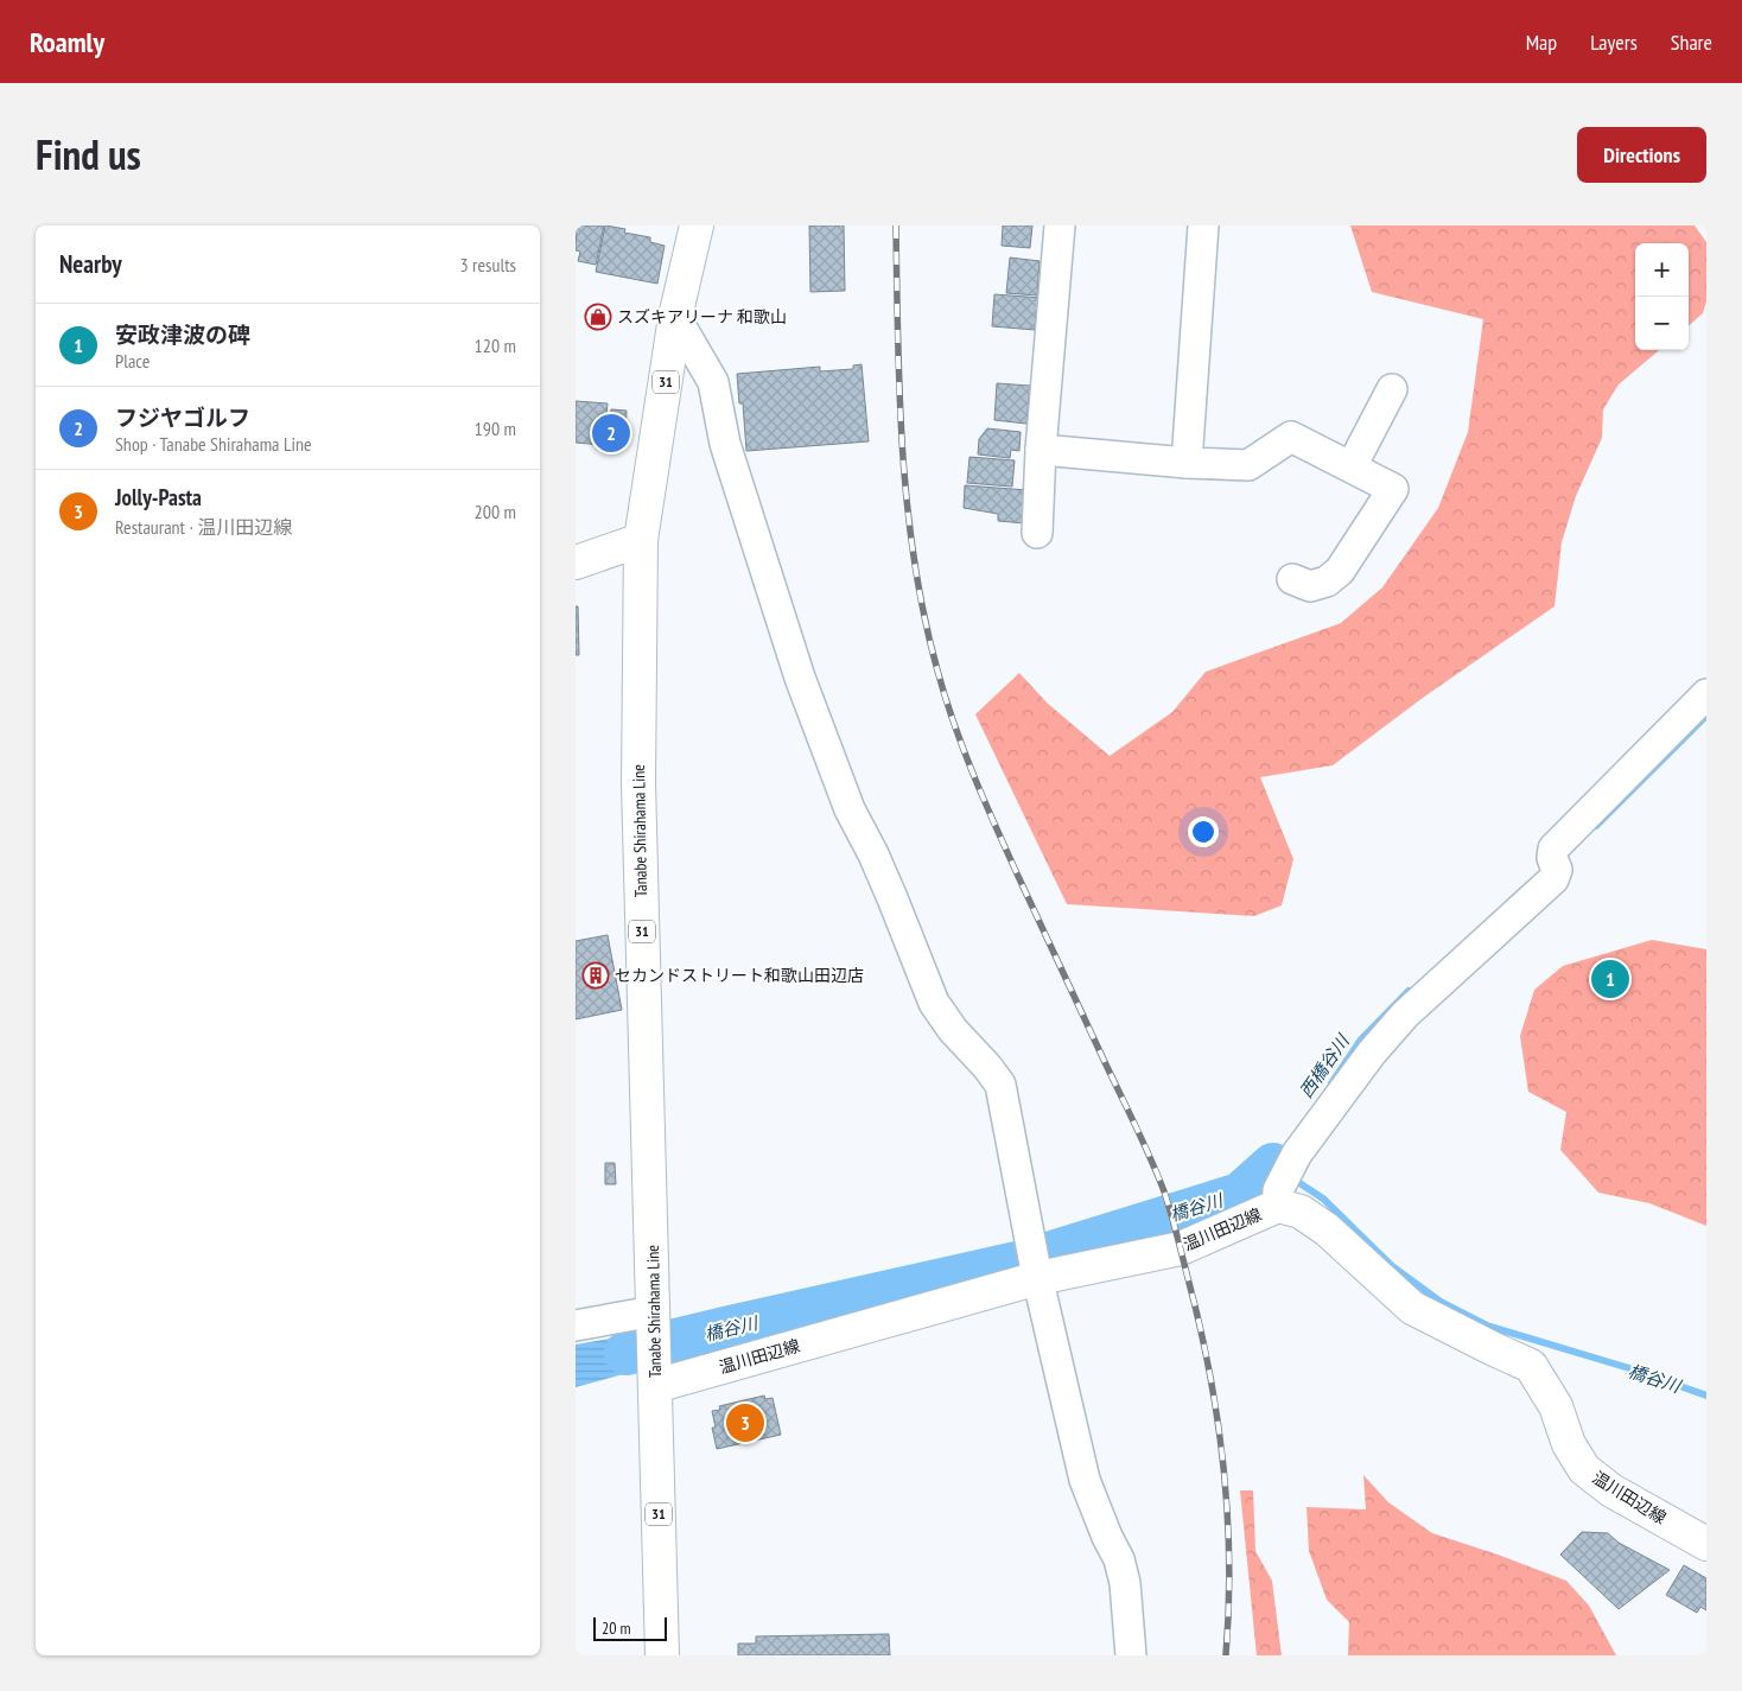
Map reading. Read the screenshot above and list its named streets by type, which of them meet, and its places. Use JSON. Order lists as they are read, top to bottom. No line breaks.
{"streets":{"main road":["31","Tanabe Shirahama Line","温川田辺線"]},"crossings":[["Tanabe Shirahama Line","温川田辺線"]],"water":["西橋谷川","橋谷川"],"places":{"shop":["スズキアリーナ 和歌山"],"building":["セカンドストリート和歌山田辺店"]},"scale_bar":"20 m","page":{"header":"Roamly","nav":["Map","Layers","Share"],"title":"Find us","buttons":"Directions","heading":["Nearby","3 results"],"map_buttons":["+","−"],"list":[{"mark":"1","name":"安政津波の碑","note":"Place","value":"120 m"},{"mark":"2","name":"フジヤゴルフ","note":"Shop · Tanabe Shirahama Line","value":"190 m"},{"mark":"3","name":"Jolly-Pasta","note":"Restaurant · 温川田辺線","value":"200 m"}],"pins":["2","1","3"],"scale":"20 m"}}
